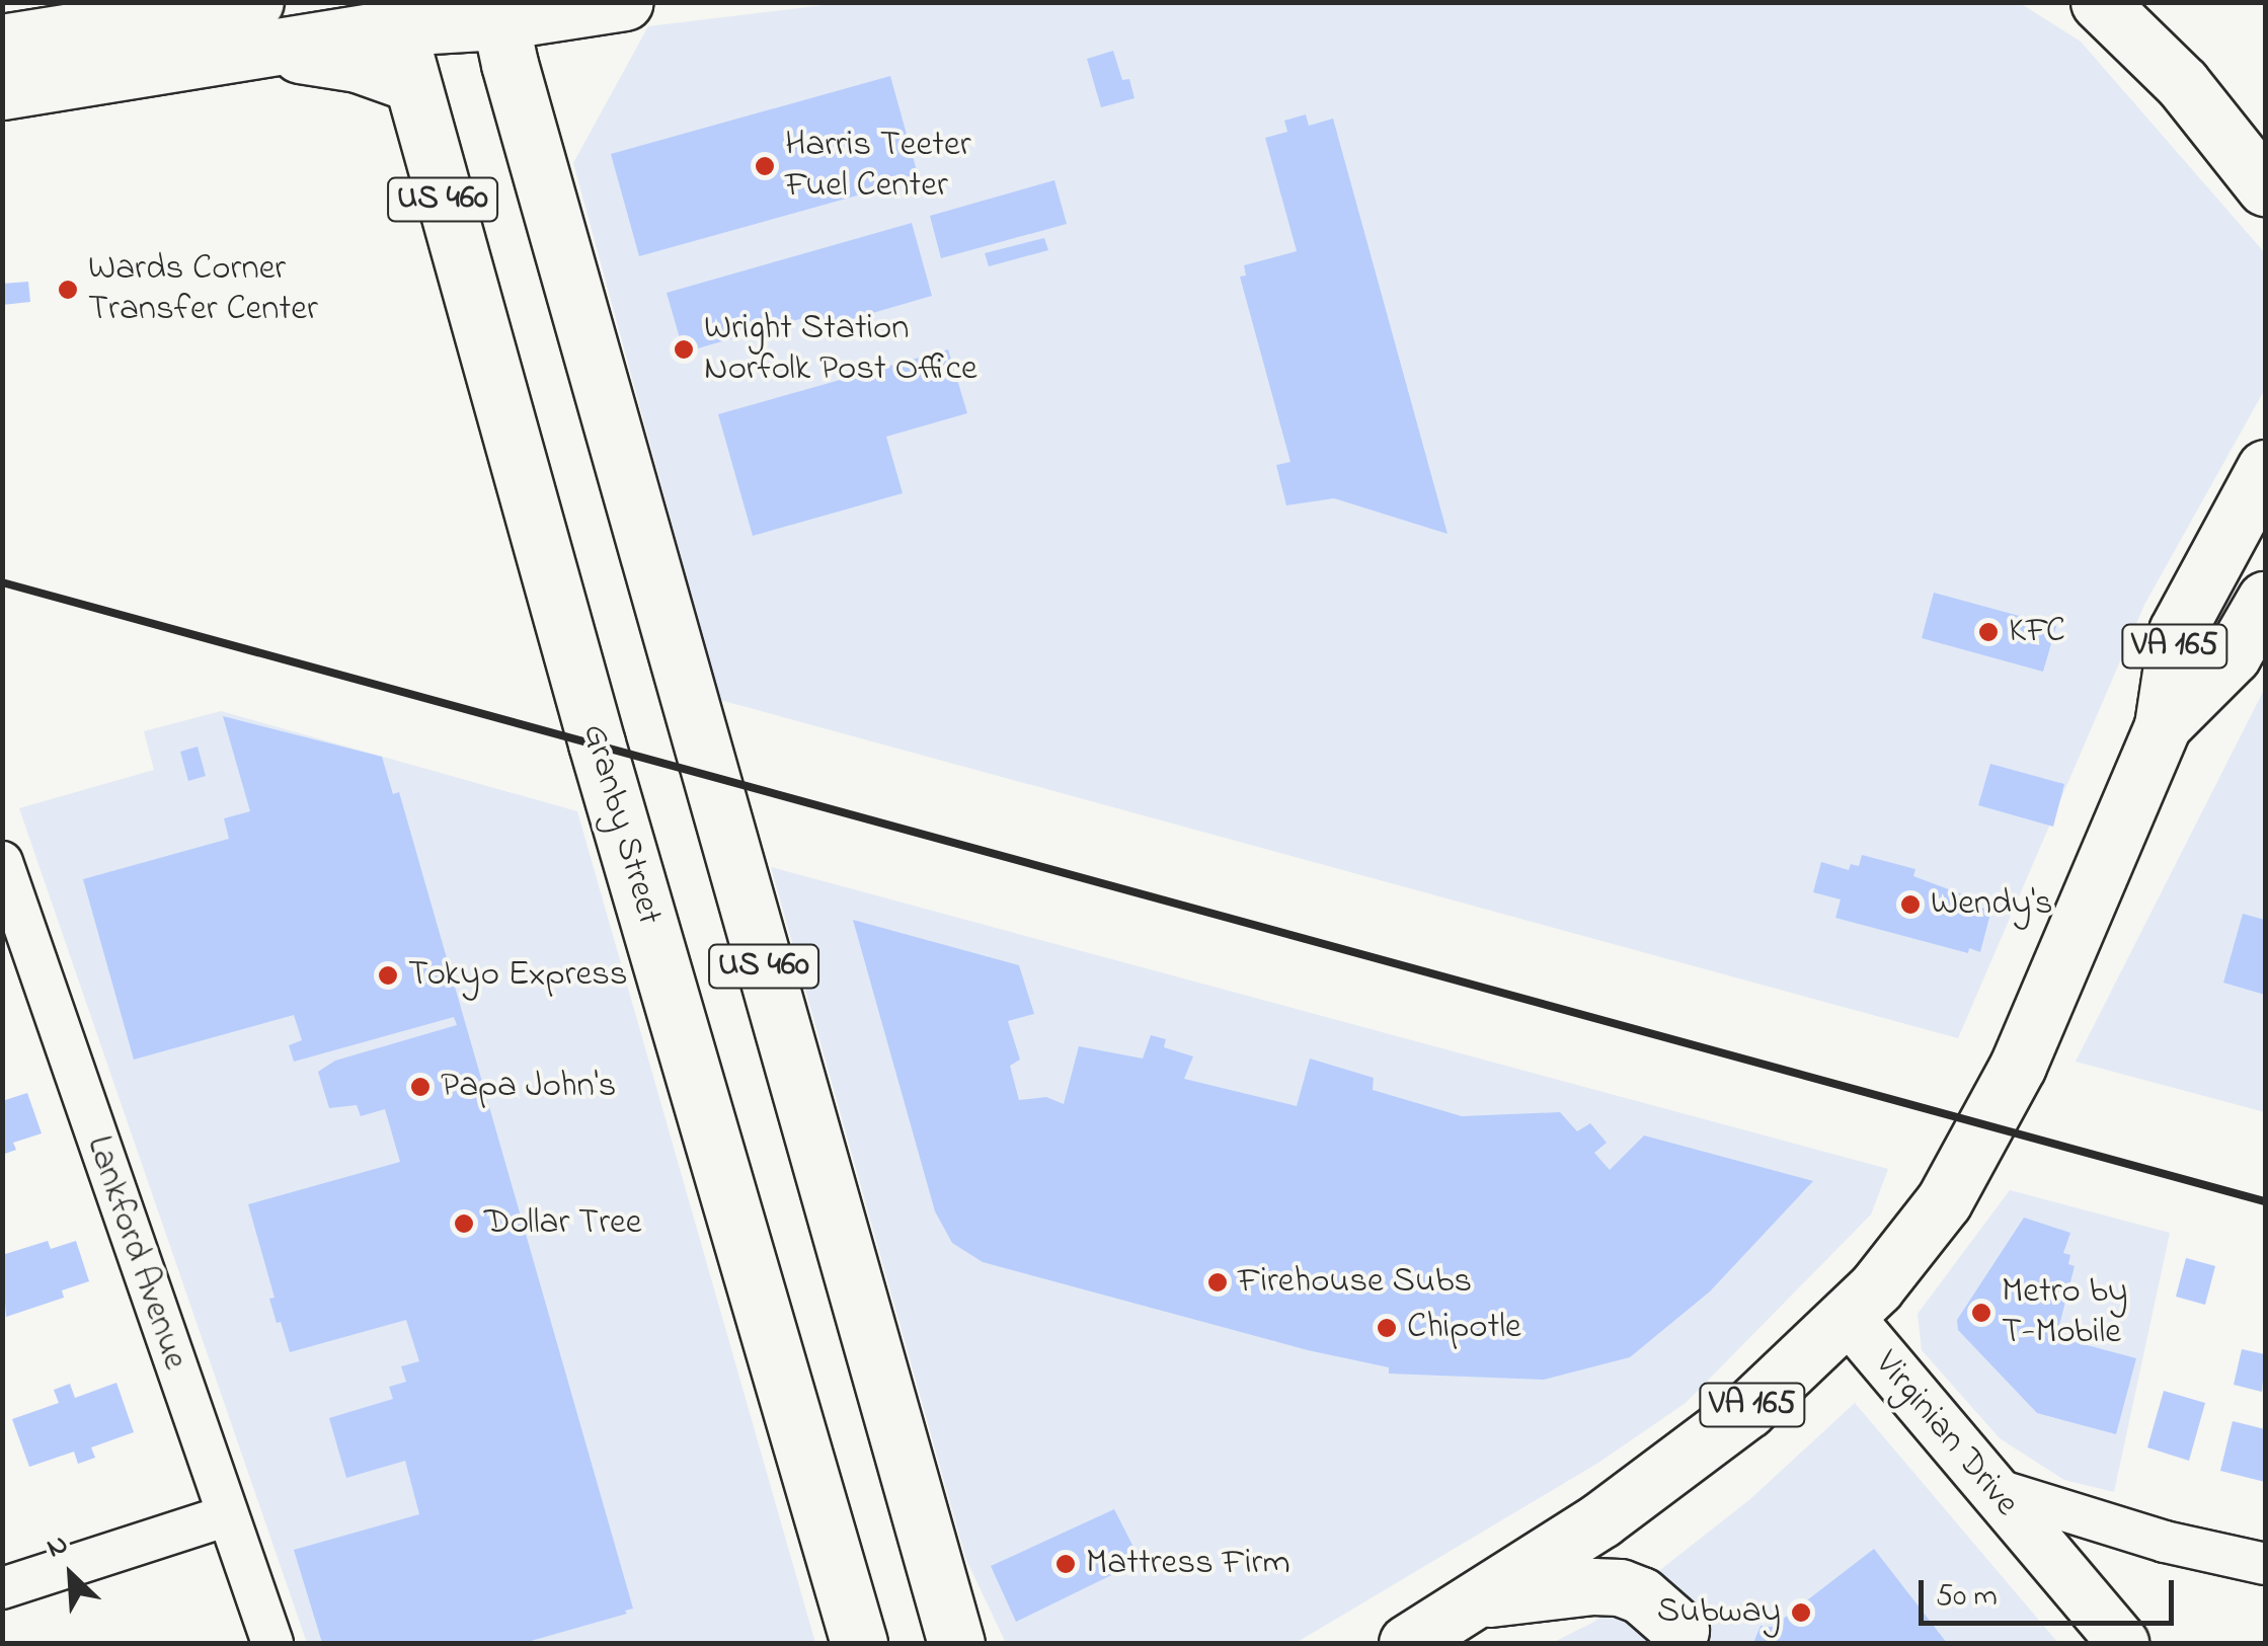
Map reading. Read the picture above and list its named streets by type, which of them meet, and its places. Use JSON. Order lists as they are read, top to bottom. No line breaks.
{"streets":{"main road":["US 460","VA 165","Granby Street"],"street":["Lankford Avenue","Virginian Drive"]},"crossings":[["VA 165","Virginian Drive"]],"places":["Harris Teeter Fuel Center","Wards Corner Transfer Center","Wright Station Norfolk Post Office","KFC","Wendy's","Tokyo Express","Papa John's","Dollar Tree","Firehouse Subs","Metro by T-Mobile","Chipotle","Mattress Firm","Subway"],"scale_bar":"50 m","north":"top left"}
